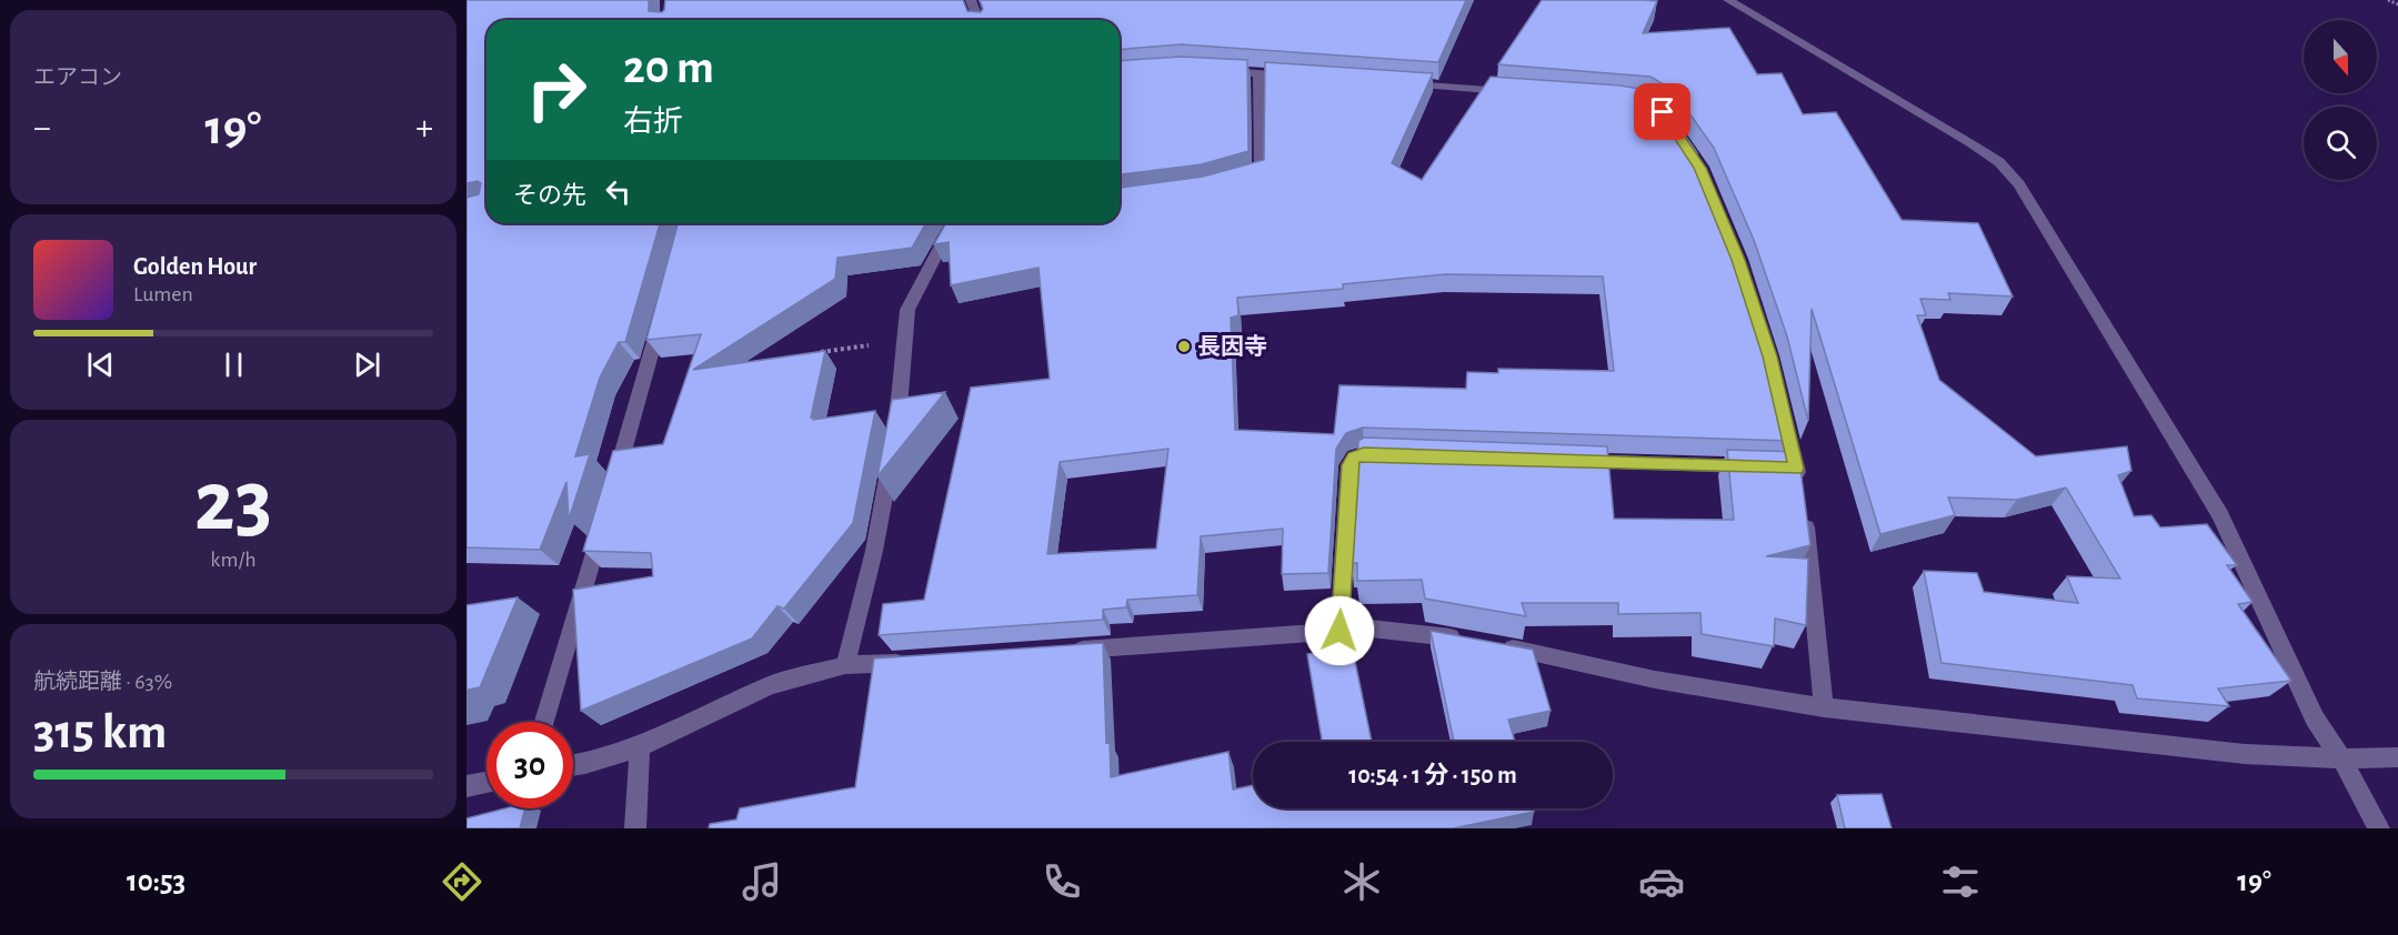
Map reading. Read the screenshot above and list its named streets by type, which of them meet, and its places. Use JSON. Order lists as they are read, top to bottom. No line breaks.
{"places":["長因寺"],"north":"bottom","page":{"tile":["エアコン",["23","km/h"],["航続距離 · 63%","315 km"]],"turn":["20 m","右折"],"heat":["−","19°","+"],"then":"その先","song":["Golden Hour","Lumen"],"limit":"30","trip":"10:54 · 1 分 · 150 m","tabs":["10:53","19°"]}}
